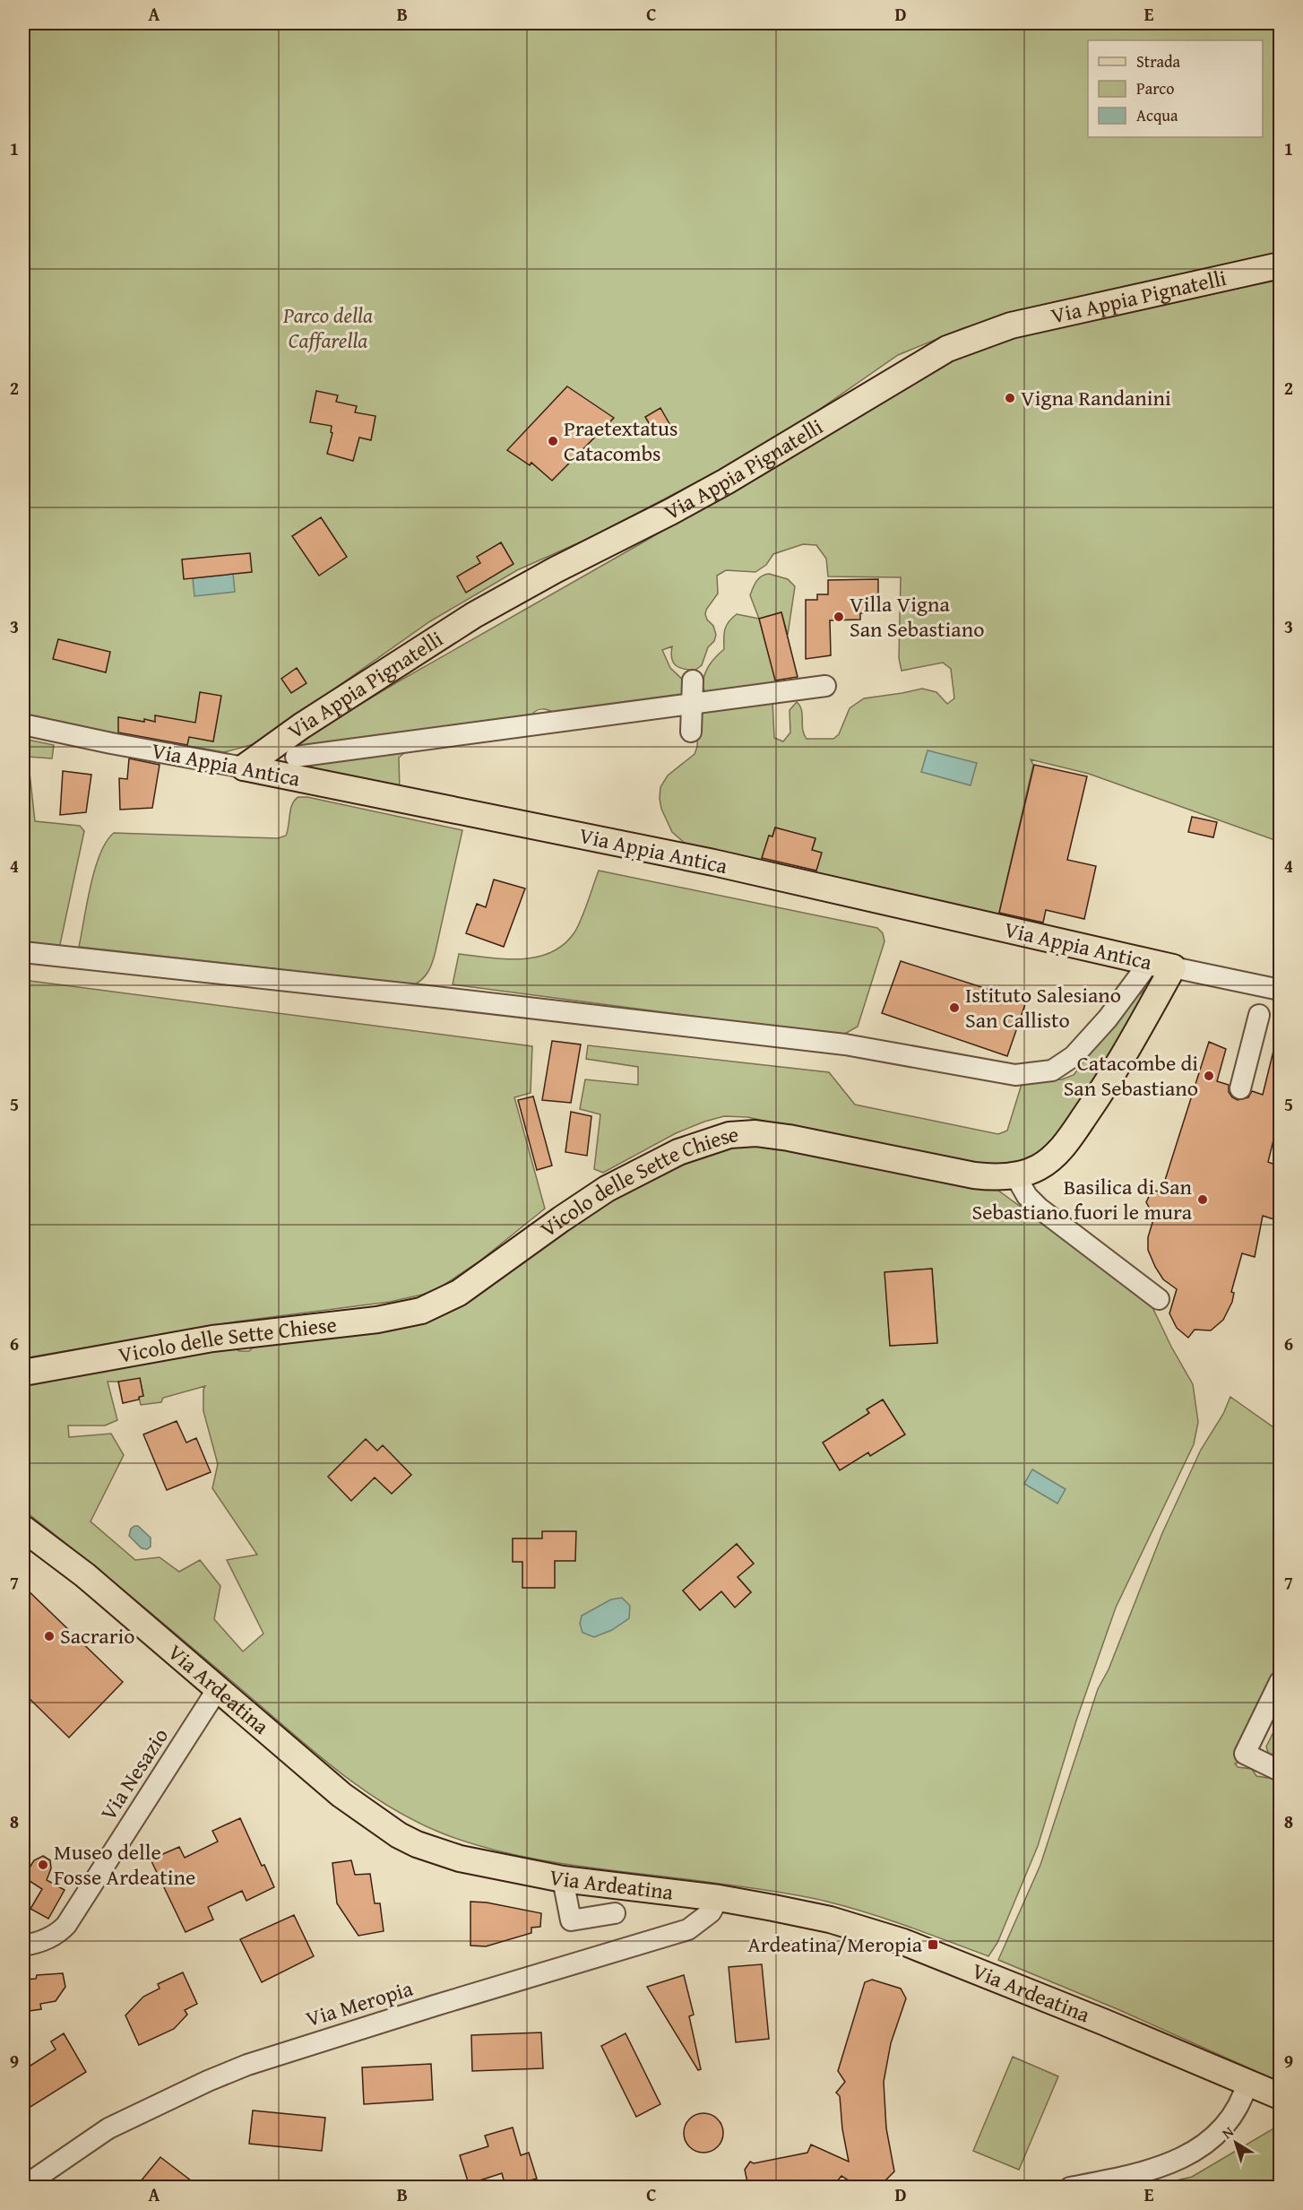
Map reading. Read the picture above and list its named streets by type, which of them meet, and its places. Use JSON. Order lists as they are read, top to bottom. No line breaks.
{"streets":{"main road":["Via Appia Pignatelli","Via Appia Antica","Vicolo delle Sette Chiese","Via Ardeatina"],"street":["Via Nesazio","Via Meropia"]},"crossings":[["Via Appia Pignatelli","Via Appia Antica"],["Via Appia Antica","Vicolo delle Sette Chiese"],["Via Ardeatina","Via Nesazio"],["Via Ardeatina","Via Meropia"]],"parks":["Parco della Caffarella"],"places":{"other":["Vigna Randanini","Praetextatus Catacombs","Villa Vigna San Sebastiano","Istituto Salesiano San Callisto","Catacombe di San Sebastiano","Basilica di San Sebastiano fuori le mura","Sacrario","Museo delle Fosse Ardeatine"],"transit":["Ardeatina/Meropia"]},"legend":["Strada","Parco","Acqua"],"north":"top left","grid":{"columns":["A","B","C","D","E"],"rows":["1","2","3","4","5","6","7","8","9"]}}
